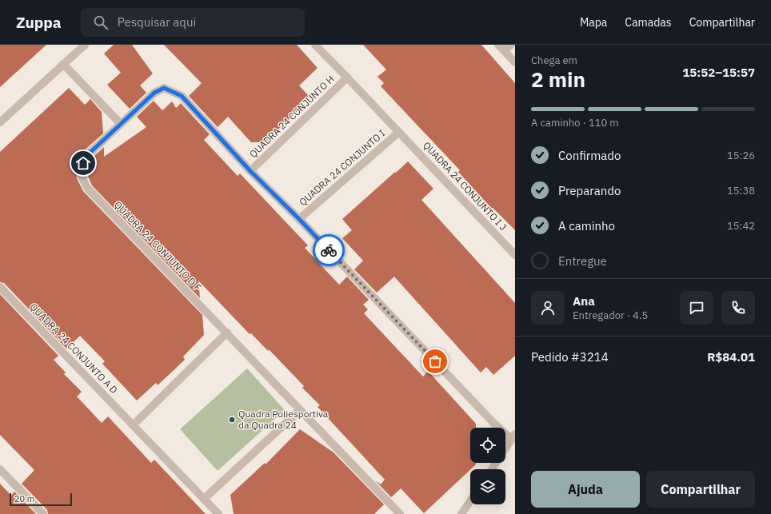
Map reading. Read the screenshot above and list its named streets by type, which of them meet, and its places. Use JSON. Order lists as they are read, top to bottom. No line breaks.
{"streets":{"street":["QUADRA 24 CONJUNTO H","QUADRA 24 CONJUNTO I","QUADRA 24 CONJUNTO I J","QUADRA 24 CONJUNTO D F","QUADRA 24 CONJUNTO A D"]},"crossings":[["QUADRA 24 CONJUNTO H","QUADRA 24 CONJUNTO I J"],["QUADRA 24 CONJUNTO I","QUADRA 24 CONJUNTO I J"]],"places":["Quadra Poliesportiva da Quadra 24"],"scale_bar":"20 m","page":{"header":"Zuppa","search":"Pesquisar aqui","nav":["Mapa","Camadas","Compartilhar"],"heading":["2 min","Chega em","15:52–15:57"],"panel":["Ana","Entregador · 4.5","Pedido #3214","R$84.01"],"bar":"A caminho · 110 m","list":[["Confirmado","15:26"],["Preparando","15:38"],["A caminho","15:42"],"Entregue"],"buttons":["Ajuda","Compartilhar"],"scale":"20 m"}}
